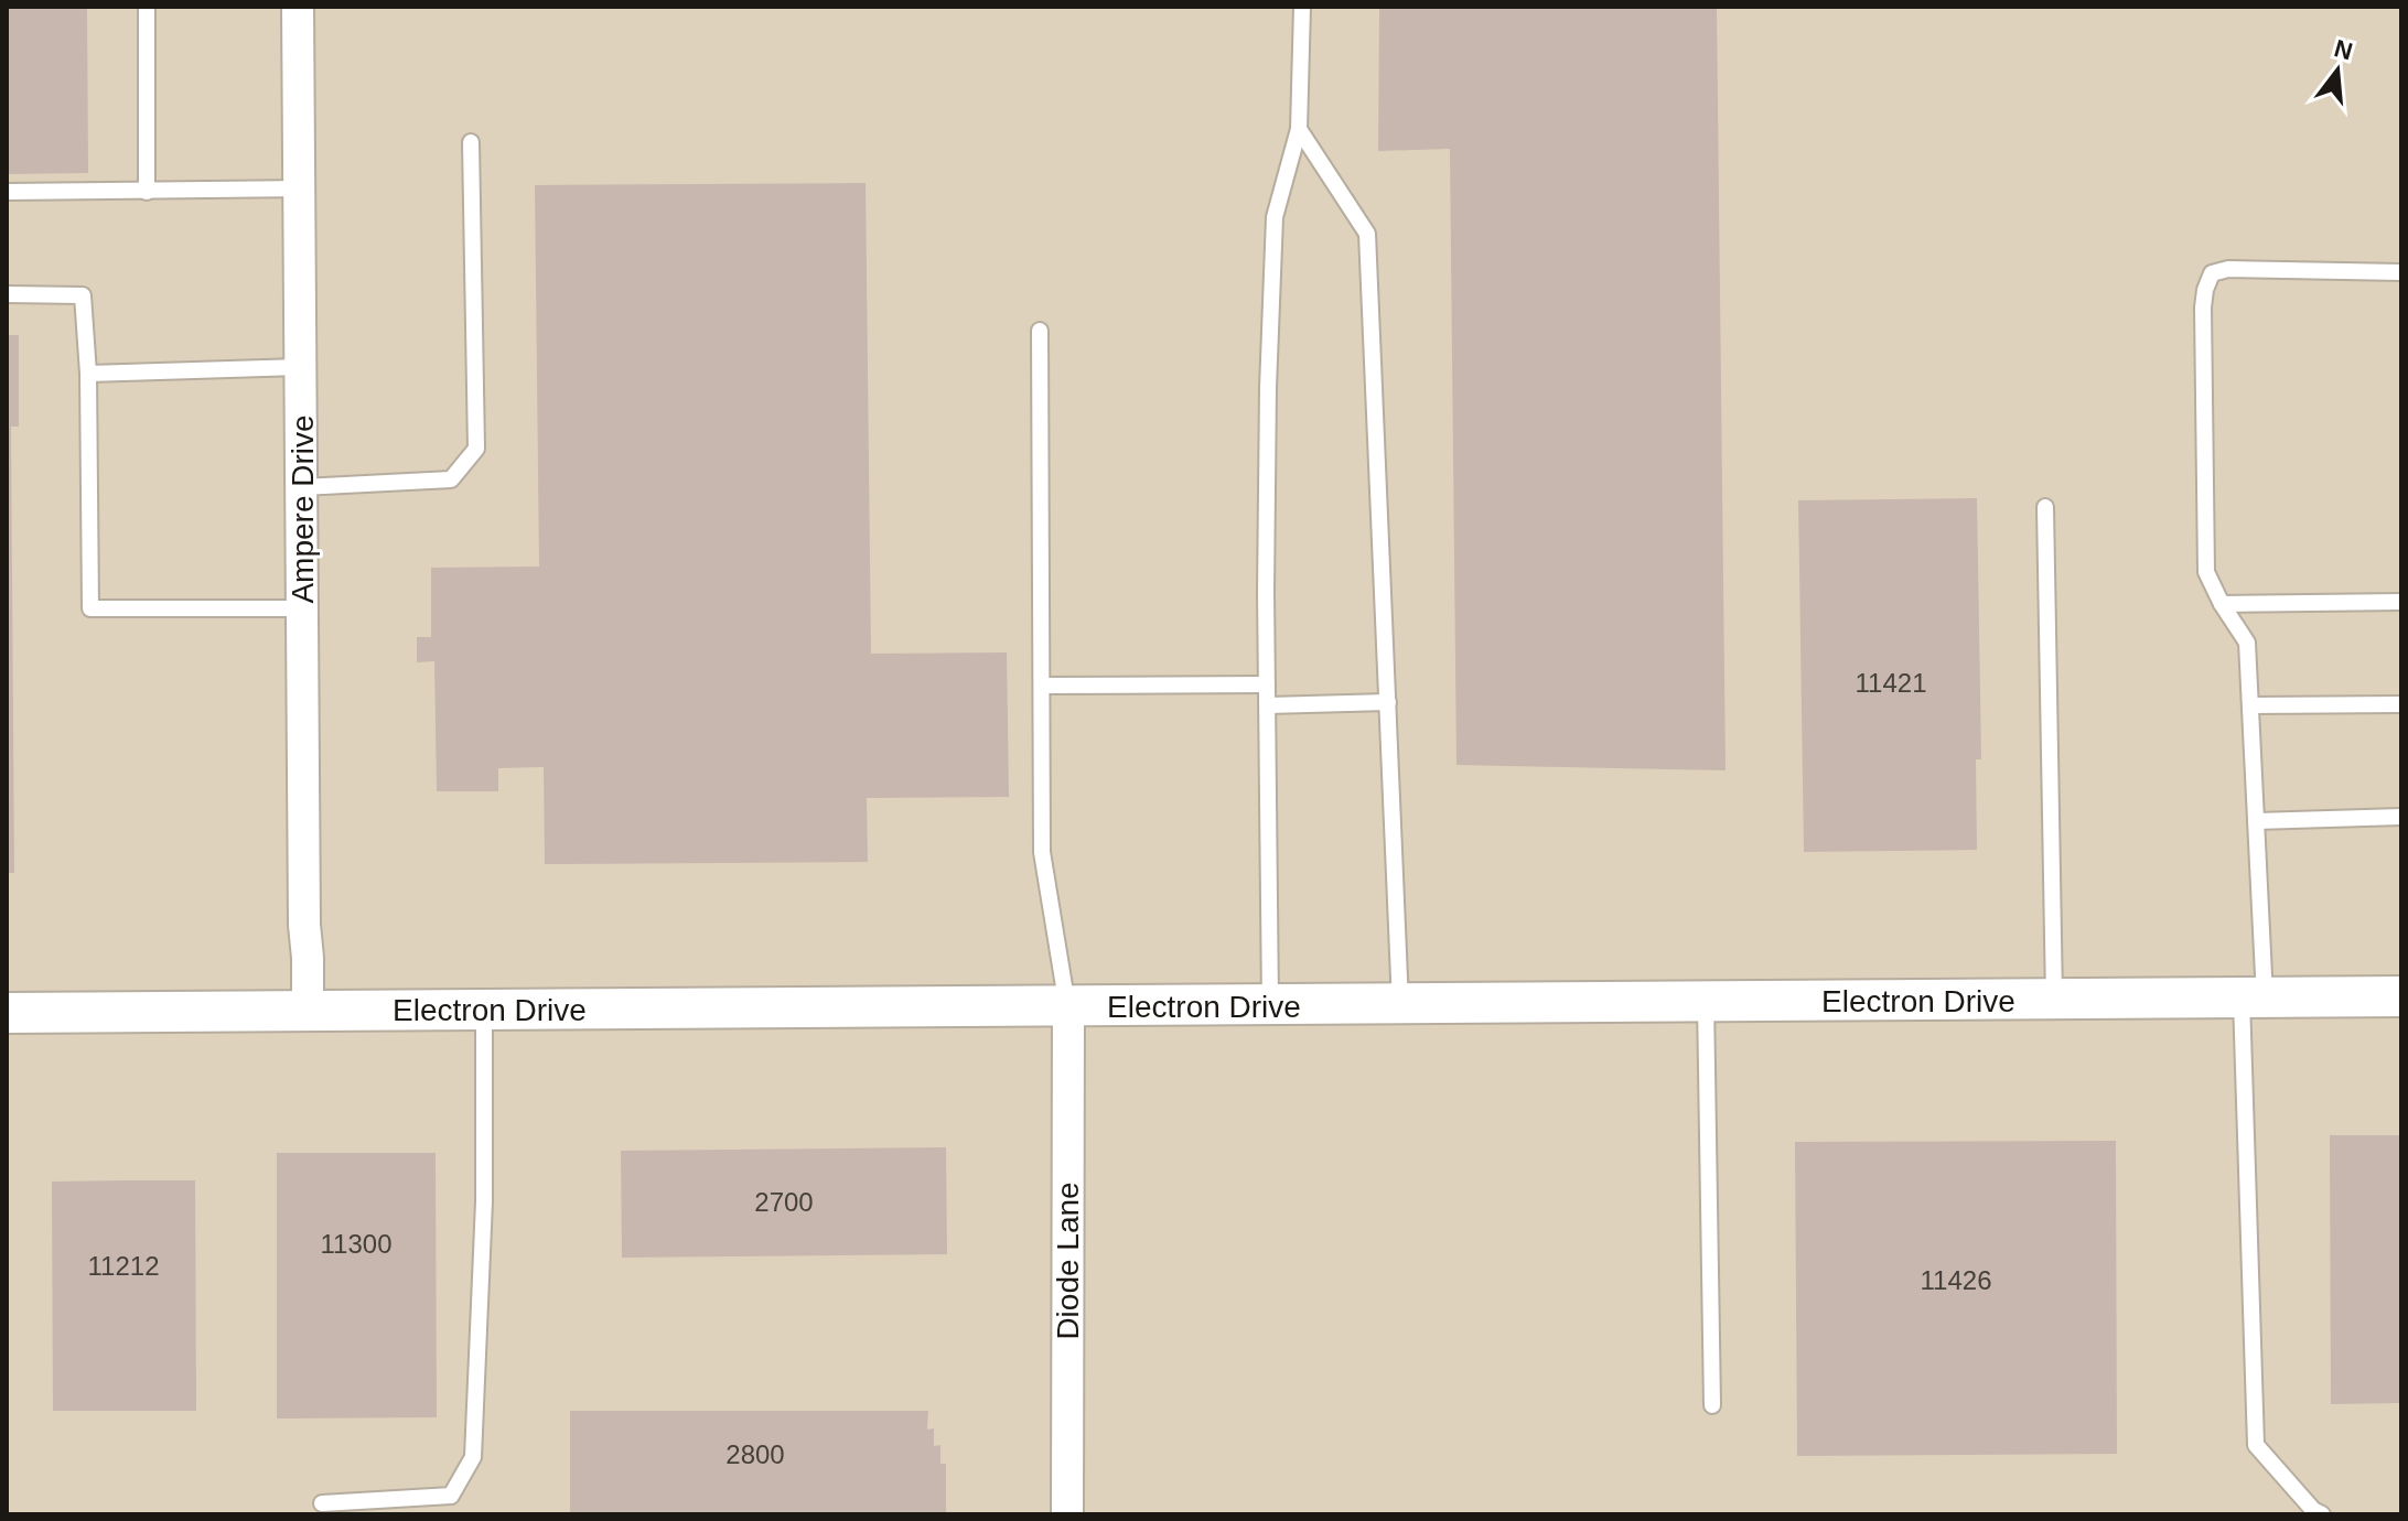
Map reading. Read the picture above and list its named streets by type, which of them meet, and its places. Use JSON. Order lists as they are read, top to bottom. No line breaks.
{"streets":{"street":["Ampere Drive","Electron Drive","Diode Lane"]},"crossings":[["Ampere Drive","Electron Drive"],["Electron Drive","Diode Lane"]],"house_numbers":["11421","2700","11300","11212","11426","2800"],"north":"top"}
